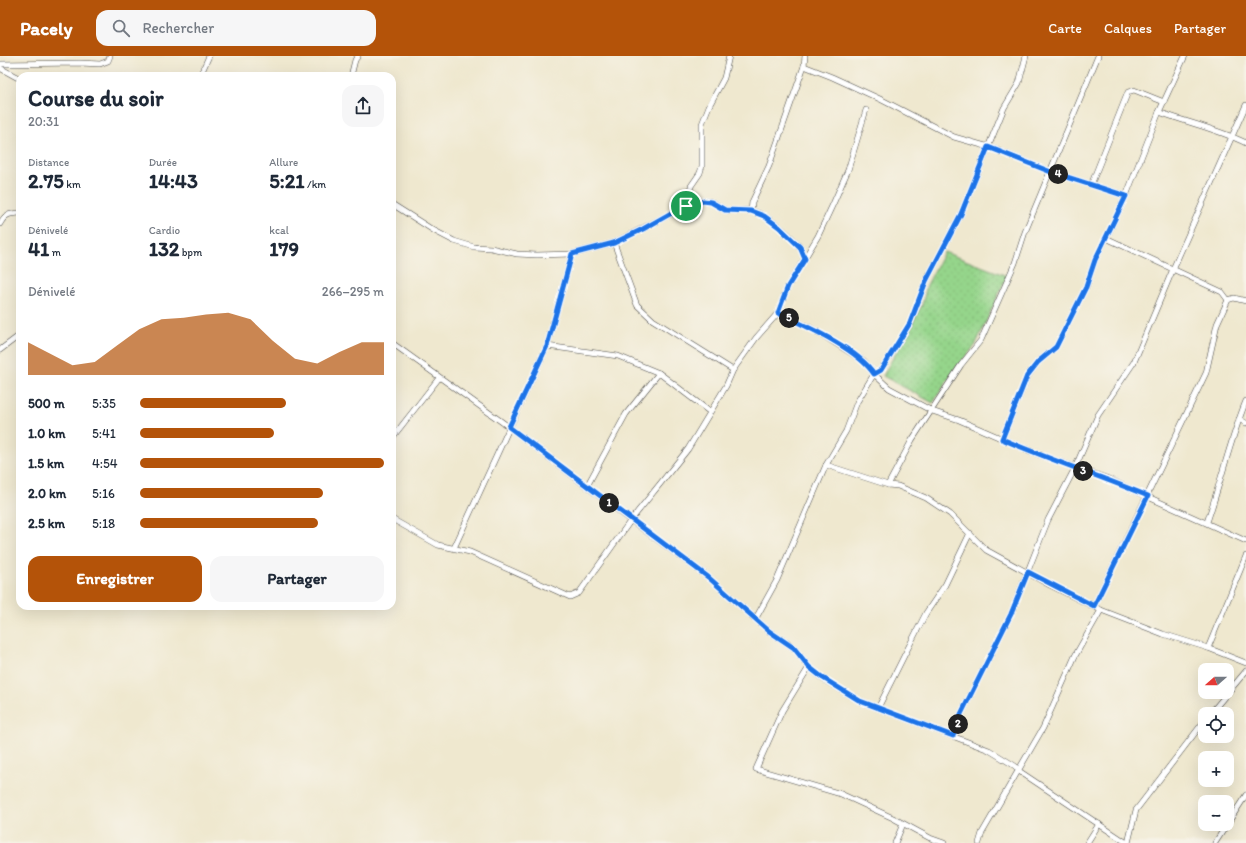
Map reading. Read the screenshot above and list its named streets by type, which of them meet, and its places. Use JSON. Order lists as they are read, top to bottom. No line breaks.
{"north":"left","page":{"header":"Pacely","search":"Rechercher","nav":["Carte","Calques","Partager"],"heading":["Course du soir","20:31"],"stats":[["Distance","2.75 km"],["Durée","14:43"],["Allure","5:21 /km"],["Dénivelé","41 m"],["Cardio","132 bpm"],["kcal","179"]],"pins":["4","5","3","1","2"],"chart":["Dénivelé","266–295 m"],"list":[{"name":"500 m","note":"5:35"},{"name":"1.0 km","note":"5:41"},{"name":"1.5 km","note":"4:54"},{"name":"2.0 km","note":"5:16"},{"name":"2.5 km","note":"5:18"}],"buttons":["Enregistrer","Partager"],"map_buttons":["+","−"]}}
